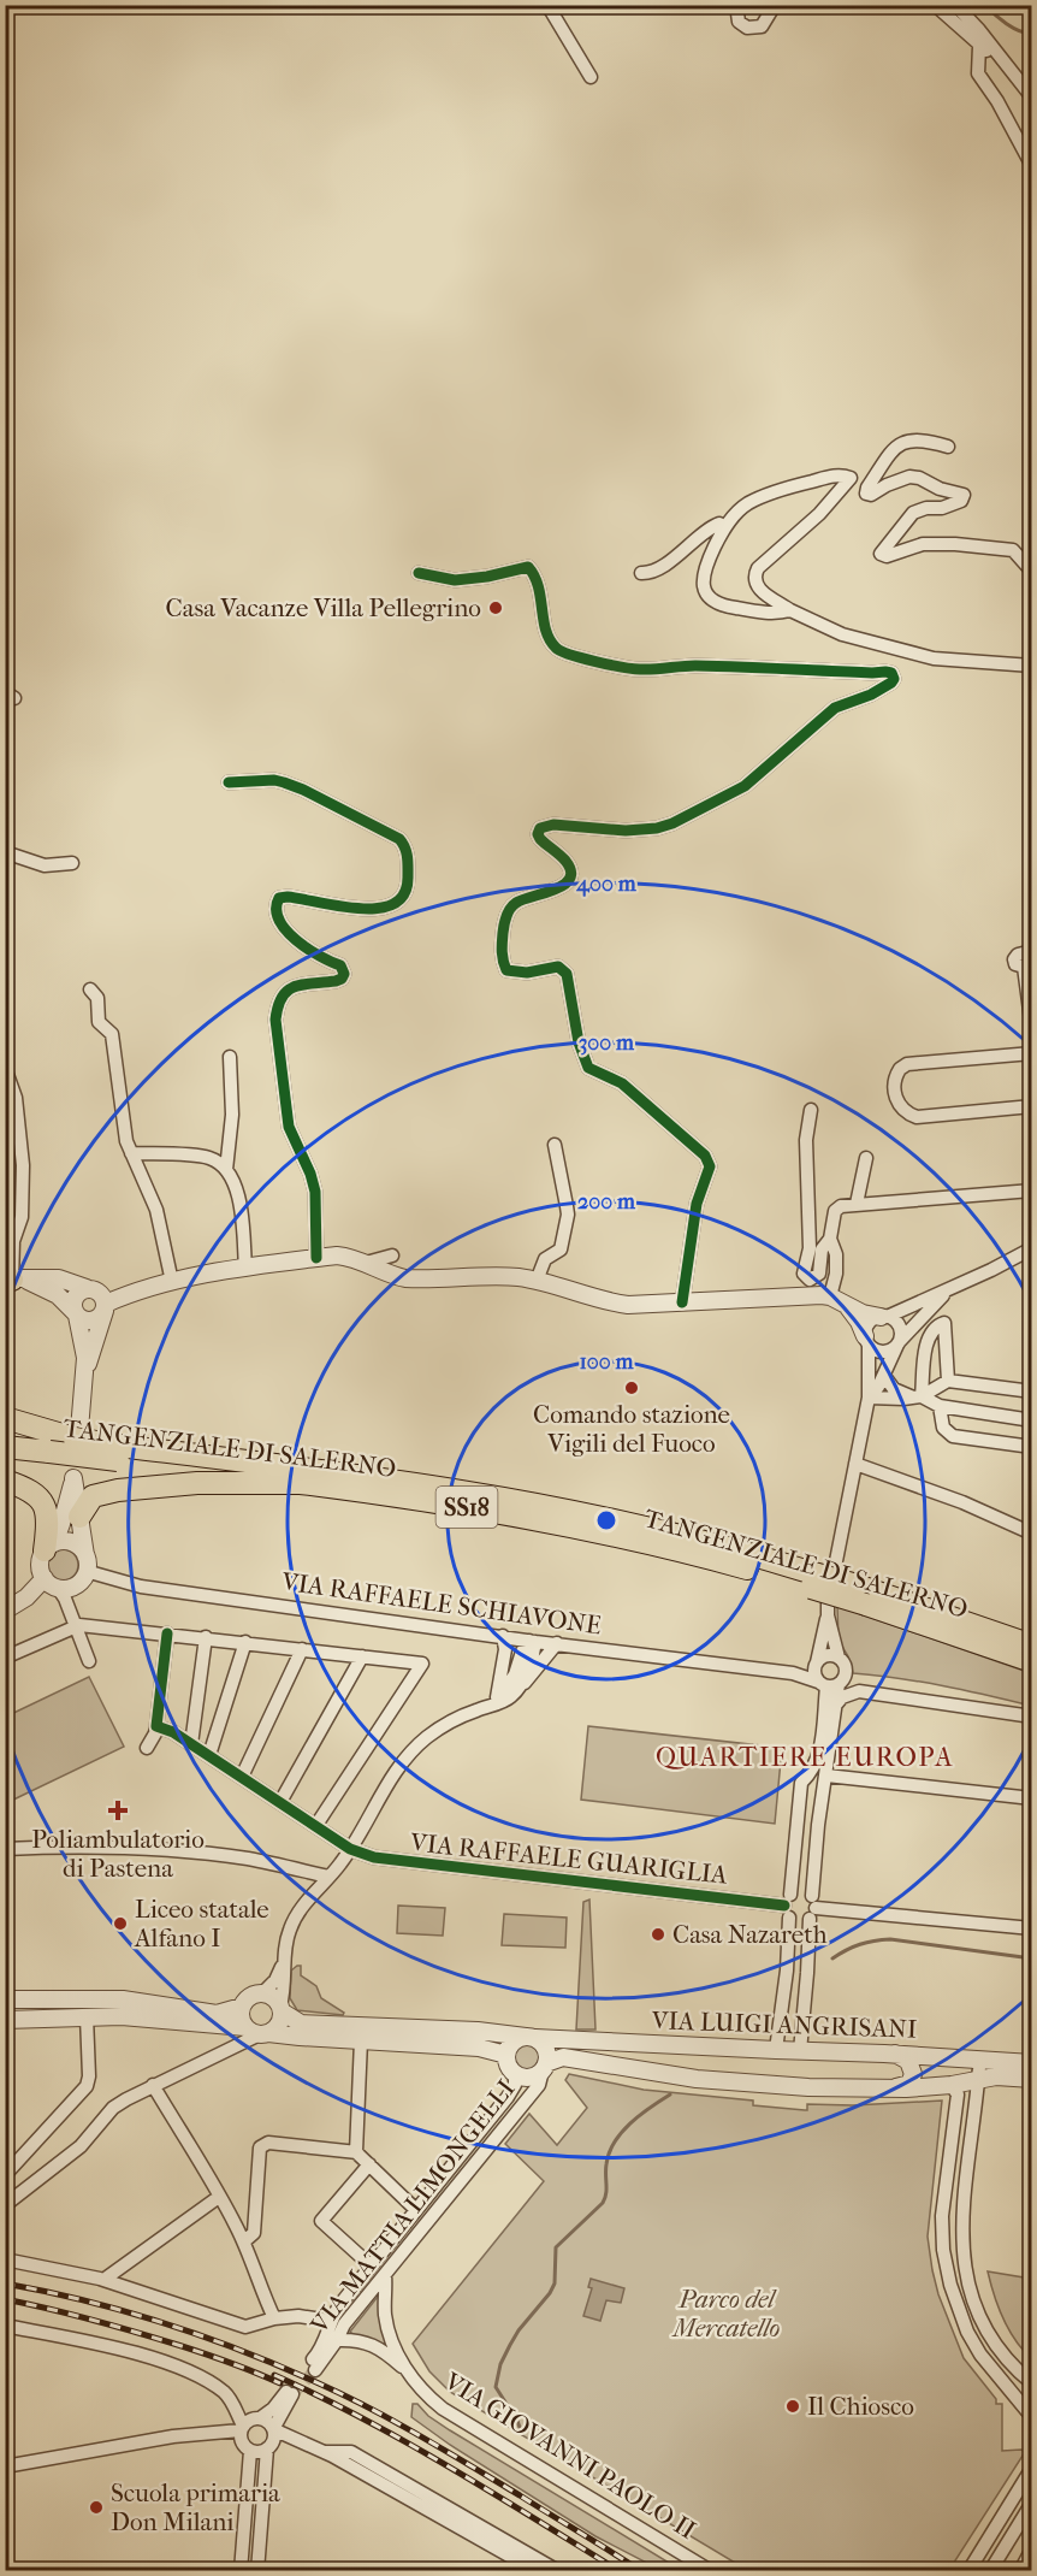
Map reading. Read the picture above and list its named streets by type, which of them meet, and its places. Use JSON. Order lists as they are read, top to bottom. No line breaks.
{"streets":{"highway":["TANGENZIALE DI SALERNO","SS18"],"street":["VIA RAFFAELE SCHIAVONE","VIA RAFFAELE GUARIGLIA","VIA LUIGI ANGRISANI","VIA MATTIA LIMONGELLI","VIA GIOVANNI PAOLO II"]},"crossings":[["VIA LUIGI ANGRISANI","VIA MATTIA LIMONGELLI"],["VIA MATTIA LIMONGELLI","VIA GIOVANNI PAOLO II"]],"districts":["QUARTIERE EUROPA"],"parks":["Parco del Mercatello"],"places":{"other":["Casa Vacanze Villa Pellegrino","Comando stazione Vigili del Fuoco","Liceo statale Alfano I","Casa Nazareth","Il Chiosco","Scuola primaria Don Milani"],"health":["Poliambulatorio di Pastena"]},"rings":["400 m","300 m","200 m","100 m"]}
